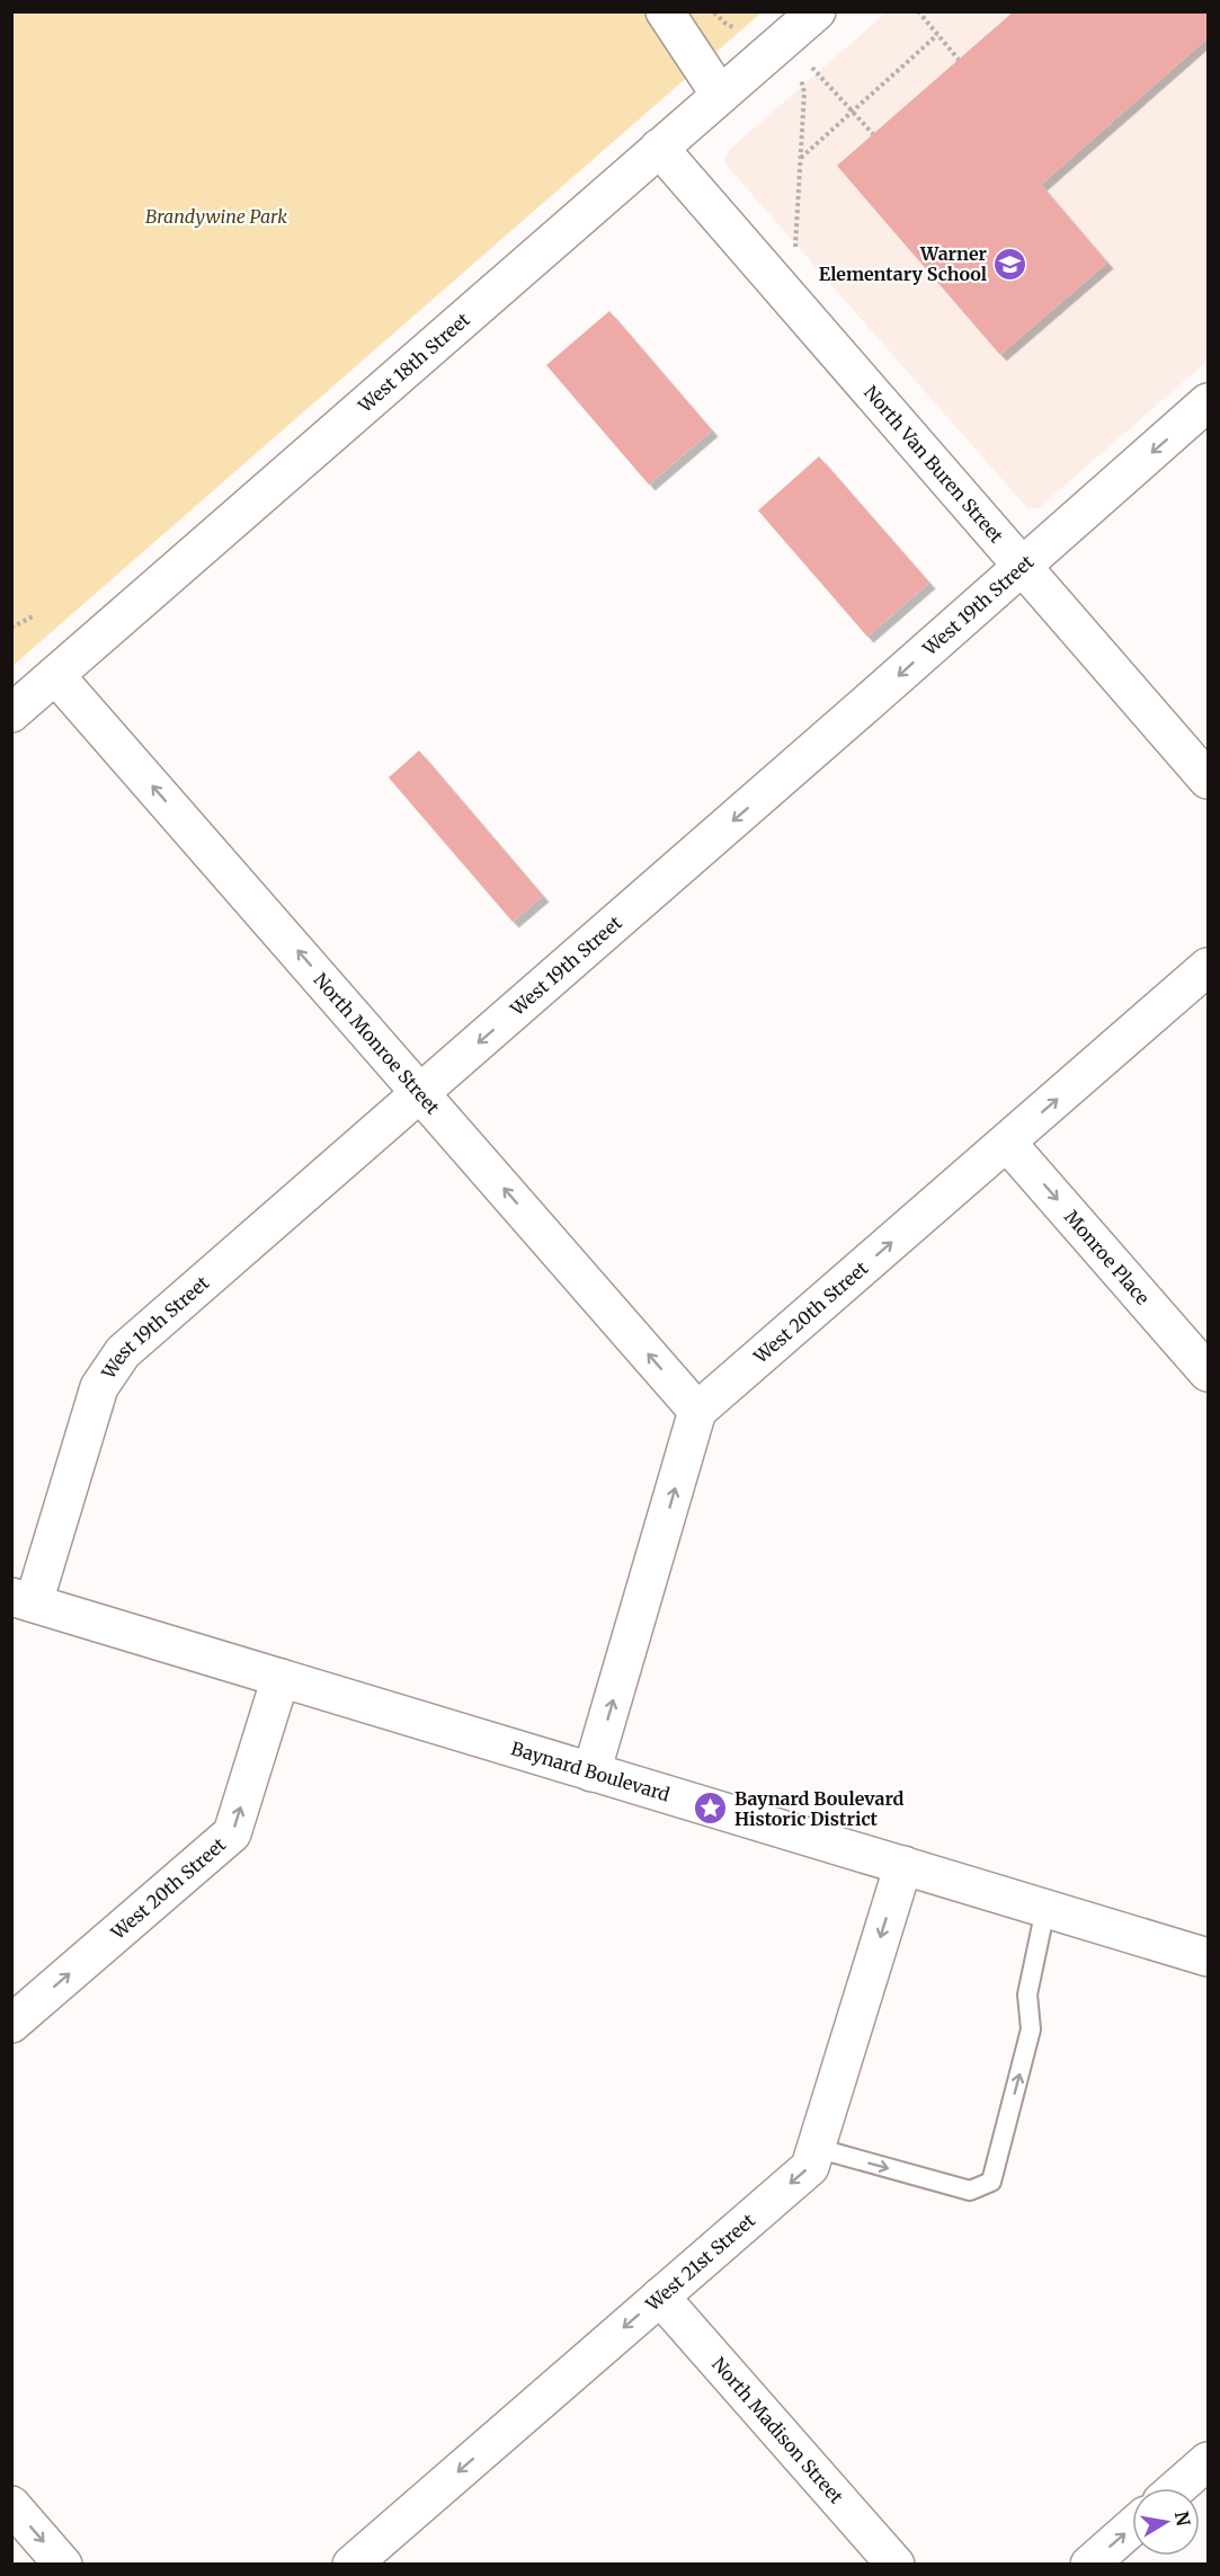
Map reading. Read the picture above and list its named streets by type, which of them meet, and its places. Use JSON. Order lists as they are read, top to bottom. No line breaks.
{"streets":{"street":["West 18th Street","North Van Buren Street","West 19th Street","North Monroe Street","Monroe Place","West 20th Street","Baynard Boulevard","West 21st Street","North Madison Street"]},"crossings":[["West 18th Street","North Van Buren Street"],["West 18th Street","North Monroe Street"],["North Van Buren Street","West 19th Street"],["West 19th Street","North Monroe Street"],["West 19th Street","Baynard Boulevard"],["North Monroe Street","West 20th Street"],["Monroe Place","West 20th Street"],["West 20th Street","Baynard Boulevard"],["Baynard Boulevard","West 21st Street"],["West 21st Street","North Madison Street"]],"one_way":["West 19th Street","North Monroe Street","Monroe Place","West 20th Street","West 21st Street"],"parks":["Brandywine Park"],"places":{"school or university":["Warner Elementary School"],"place":["Baynard Boulevard Historic District"]},"north":"right"}
